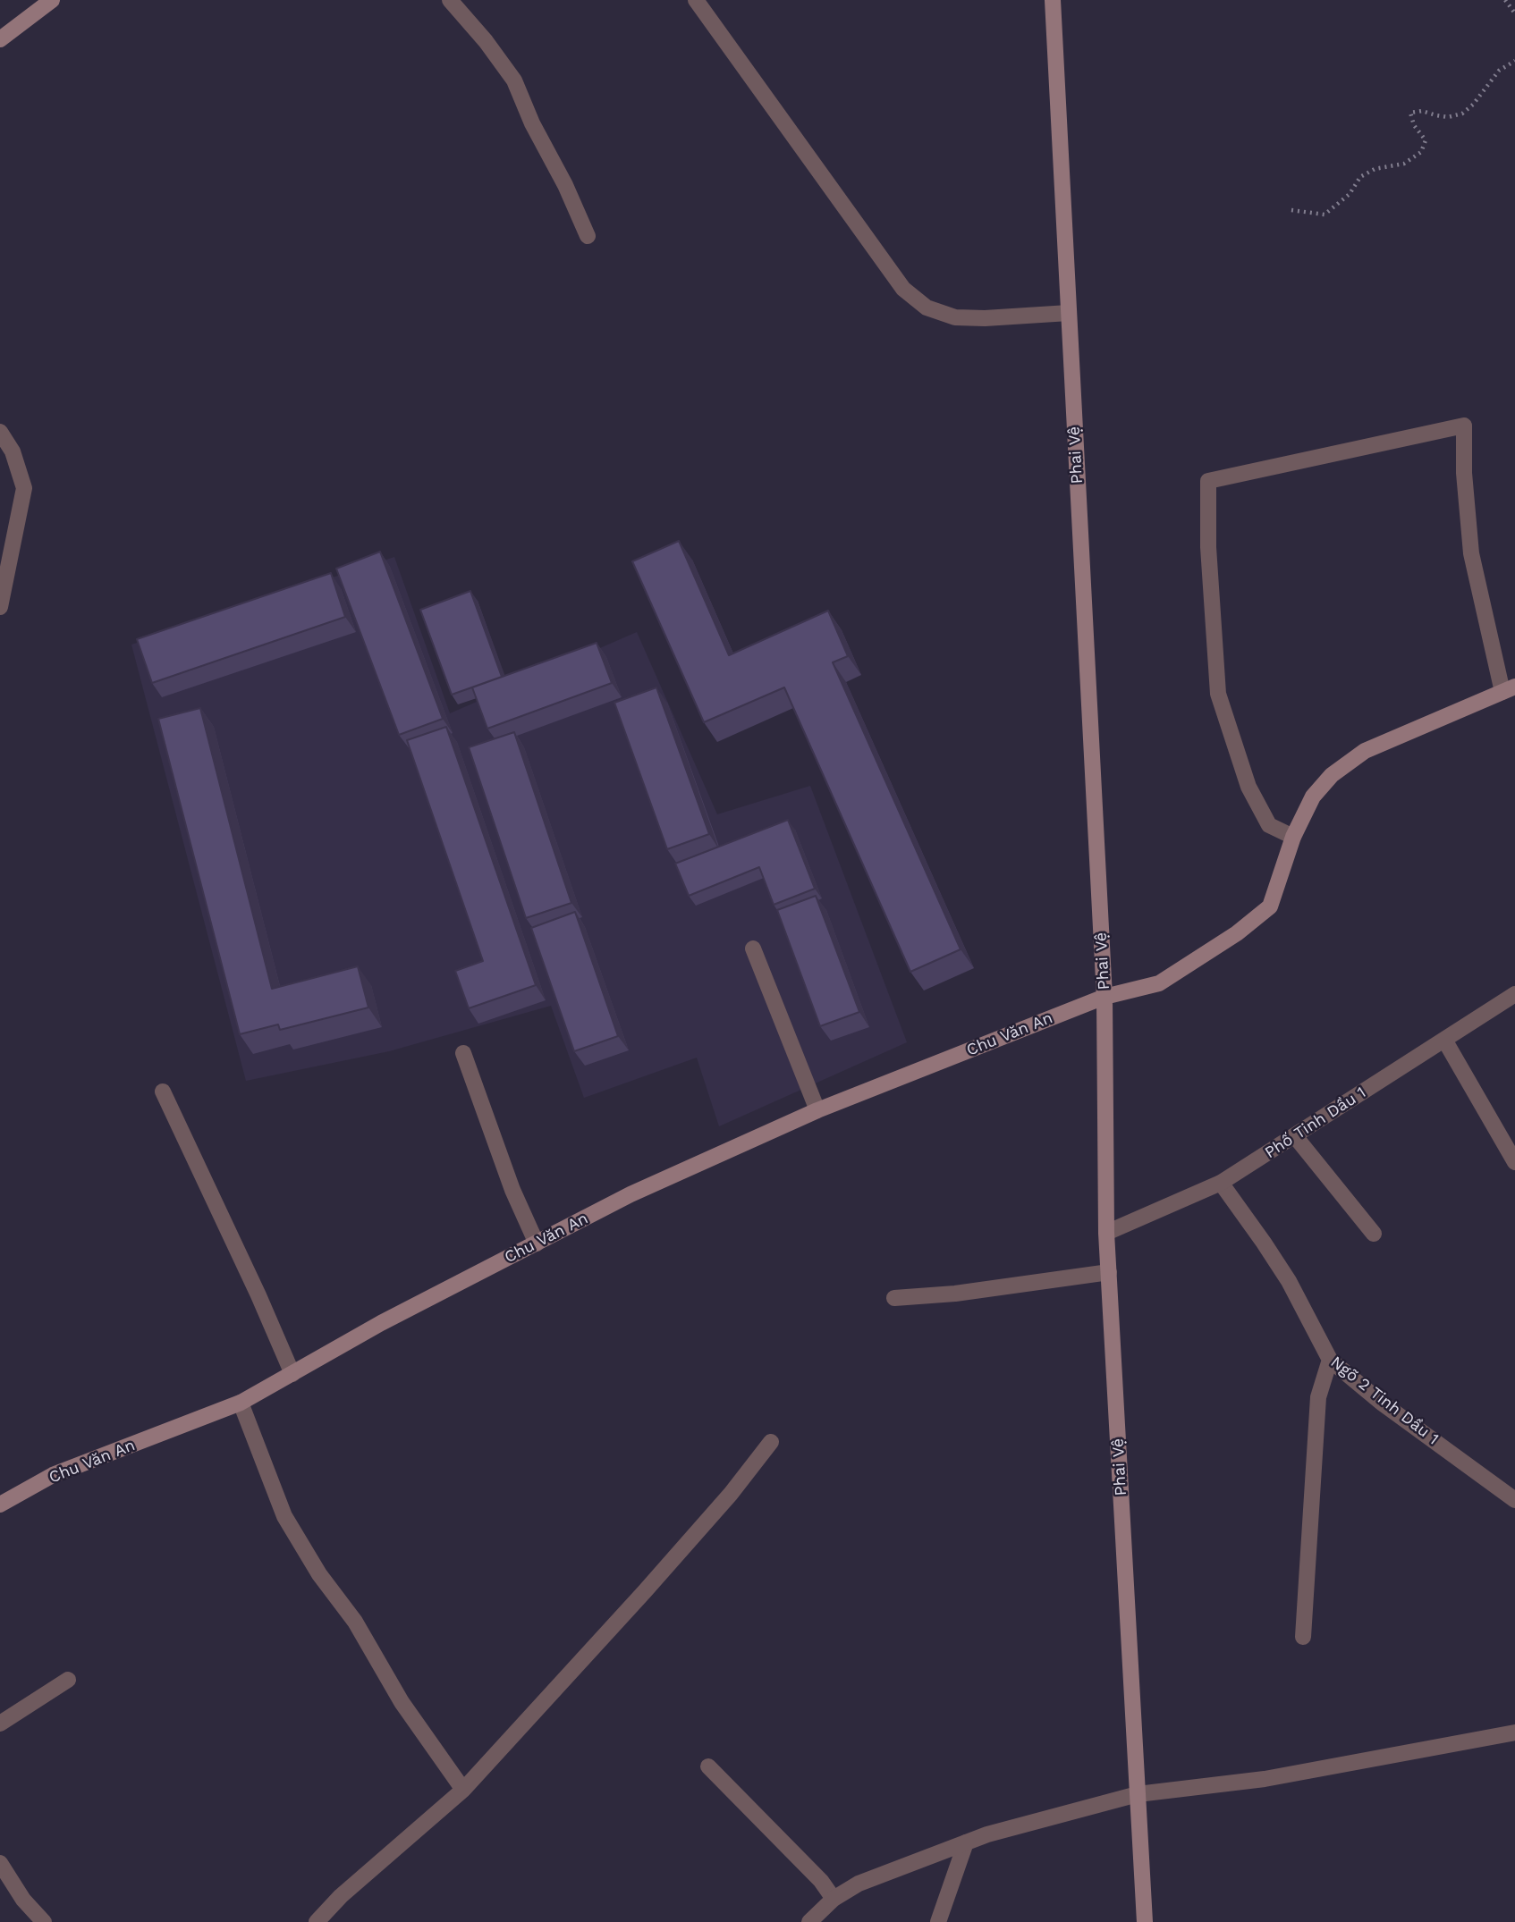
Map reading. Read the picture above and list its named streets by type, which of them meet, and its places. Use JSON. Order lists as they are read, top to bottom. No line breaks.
{"streets":{"street":["Phai Vệ","Chu Văn An","Phố Tinh Dầu 1","Ngõ 2 Tinh Dầu 1"]},"crossings":[["Phai Vệ","Chu Văn An"],["Phai Vệ","Phố Tinh Dầu 1"],["Phố Tinh Dầu 1","Ngõ 2 Tinh Dầu 1"]]}
